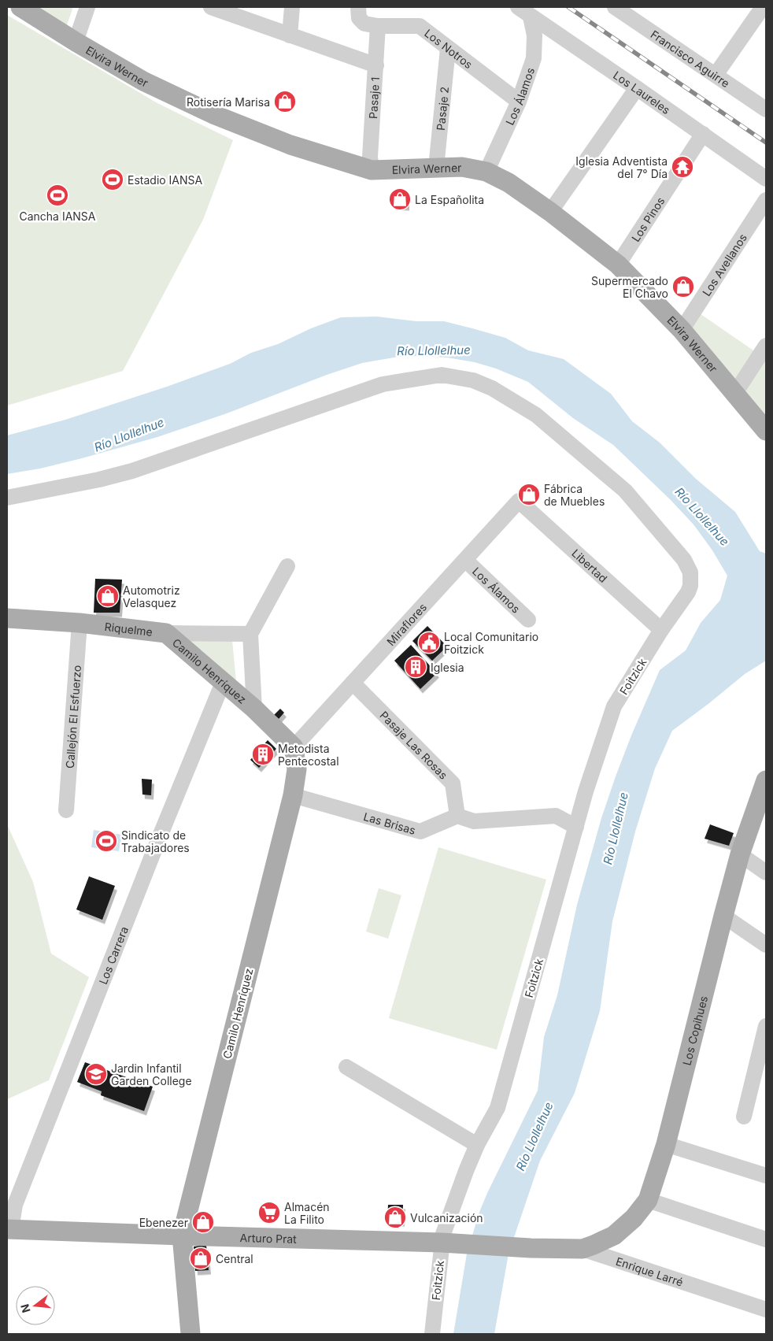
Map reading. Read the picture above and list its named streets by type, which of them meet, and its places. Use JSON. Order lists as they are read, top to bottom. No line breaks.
{"streets":{"main road":["Elvira Werner","Riquelme","Camilo Henríquez","Los Copihues","Arturo Prat","Enrique Larré"],"street":["Los Notros","Francisco Aguirre","Los Laureles","Los Álamos","Pasaje 1","Pasaje 2","Los Pinos","Los Avellanos","Libertad","Miraflores","Foitzick","Callejón El Esfuerzo","Pasaje Las Rosas","Las Brisas","Los Carrera"]},"crossings":[["Los Notros","Los Álamos"],["Los Notros","Pasaje 1"],["Los Notros","Pasaje 2"],["Elvira Werner","Los Álamos"],["Elvira Werner","Pasaje 1"],["Elvira Werner","Pasaje 2"],["Elvira Werner","Los Pinos"],["Elvira Werner","Los Avellanos"],["Los Laureles","Los Álamos"],["Los Laureles","Los Pinos"],["Los Álamos","Miraflores"],["Libertad","Miraflores"],["Libertad","Foitzick"],["Miraflores","Camilo Henríquez"],["Miraflores","Pasaje Las Rosas"],["Riquelme","Camilo Henríquez"],["Riquelme","Callejón El Esfuerzo"],["Camilo Henríquez","Las Brisas"],["Camilo Henríquez","Los Carrera"],["Camilo Henríquez","Arturo Prat"],["Foitzick","Arturo Prat"],["Pasaje Las Rosas","Las Brisas"],["Los Carrera","Arturo Prat"],["Los Copihues","Enrique Larré"],["Arturo Prat","Enrique Larré"]],"water":["Río Llollelhue"],"places":{"shop":["Rotisería Marisa","La Españolita","Supermercado El Chavo","Fábrica de Muebles","Automotriz Velasquez","Vulcanización","Ebenezer","Central"],"temple":["Iglesia Adventista del 7° Día"],"sports":["Estadio IANSA","Cancha IANSA","Sindicato de Trabajadores"],"public building":["Local Comunitario Foitzick"],"building":["Iglesia","Metodista Pentecostal"],"school or university":["Jardin Infantil Garden College"],"supermarket":["Almacén La Filito"]},"north":"left"}
